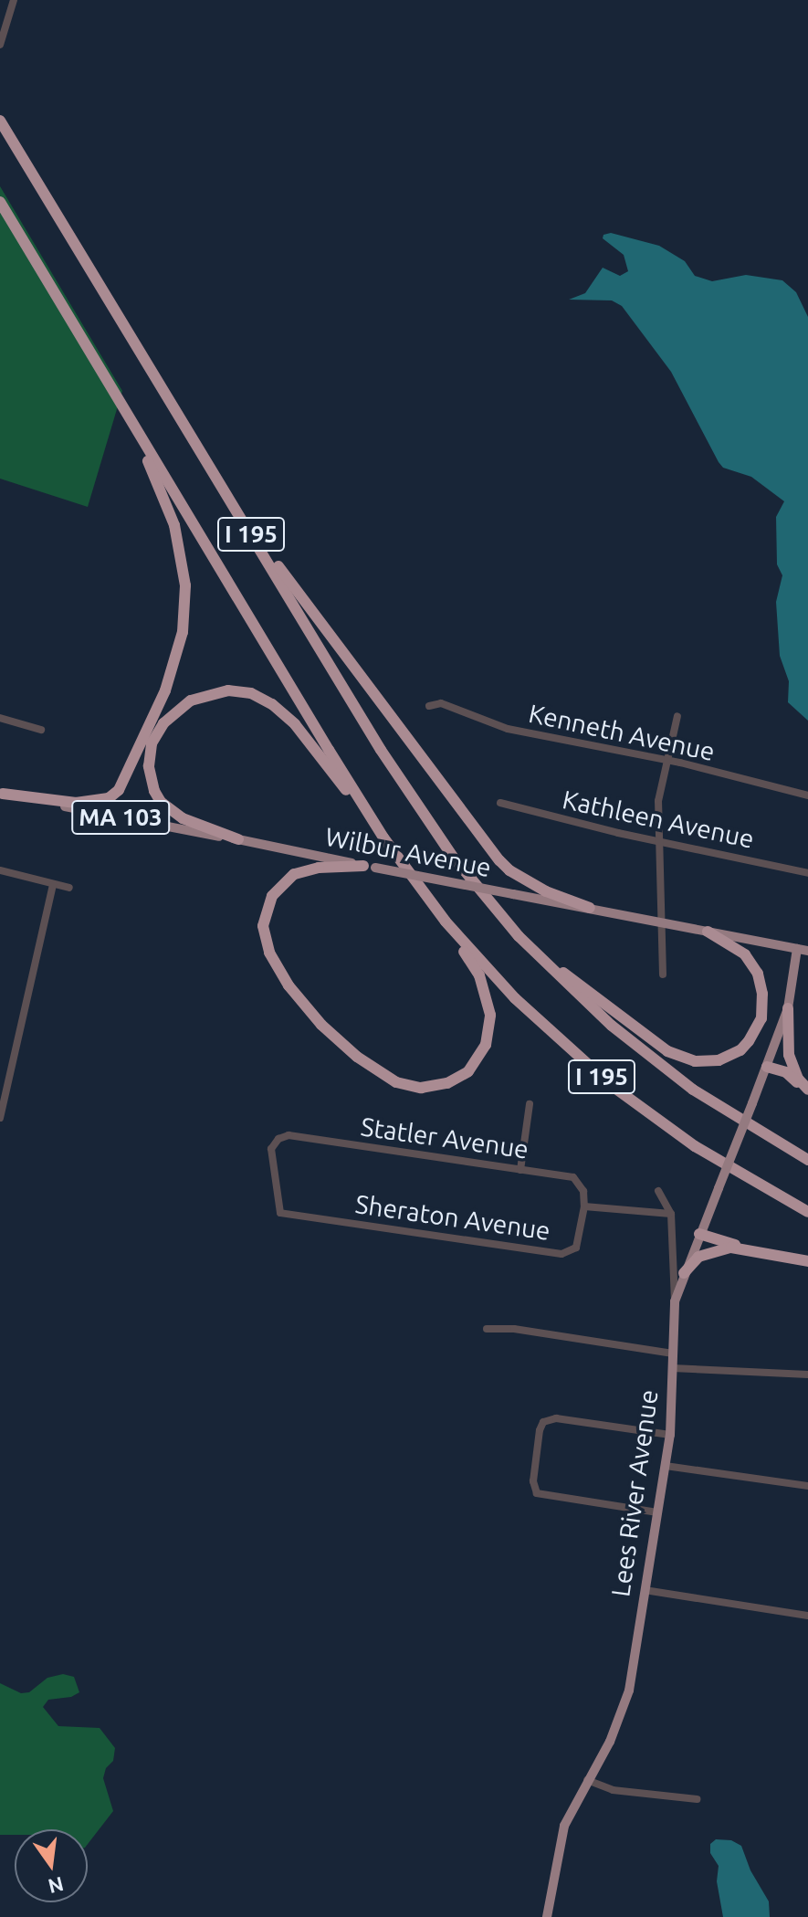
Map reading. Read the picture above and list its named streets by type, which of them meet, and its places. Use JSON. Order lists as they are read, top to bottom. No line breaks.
{"streets":{"highway":["I 195"],"main road":["MA 103","Wilbur Avenue","Lees River Avenue"],"street":["Kenneth Avenue","Kathleen Avenue","Statler Avenue","Sheraton Avenue"]},"crossings":[["Wilbur Avenue","Lees River Avenue"],["Statler Avenue","Sheraton Avenue"]],"north":"bottom"}
